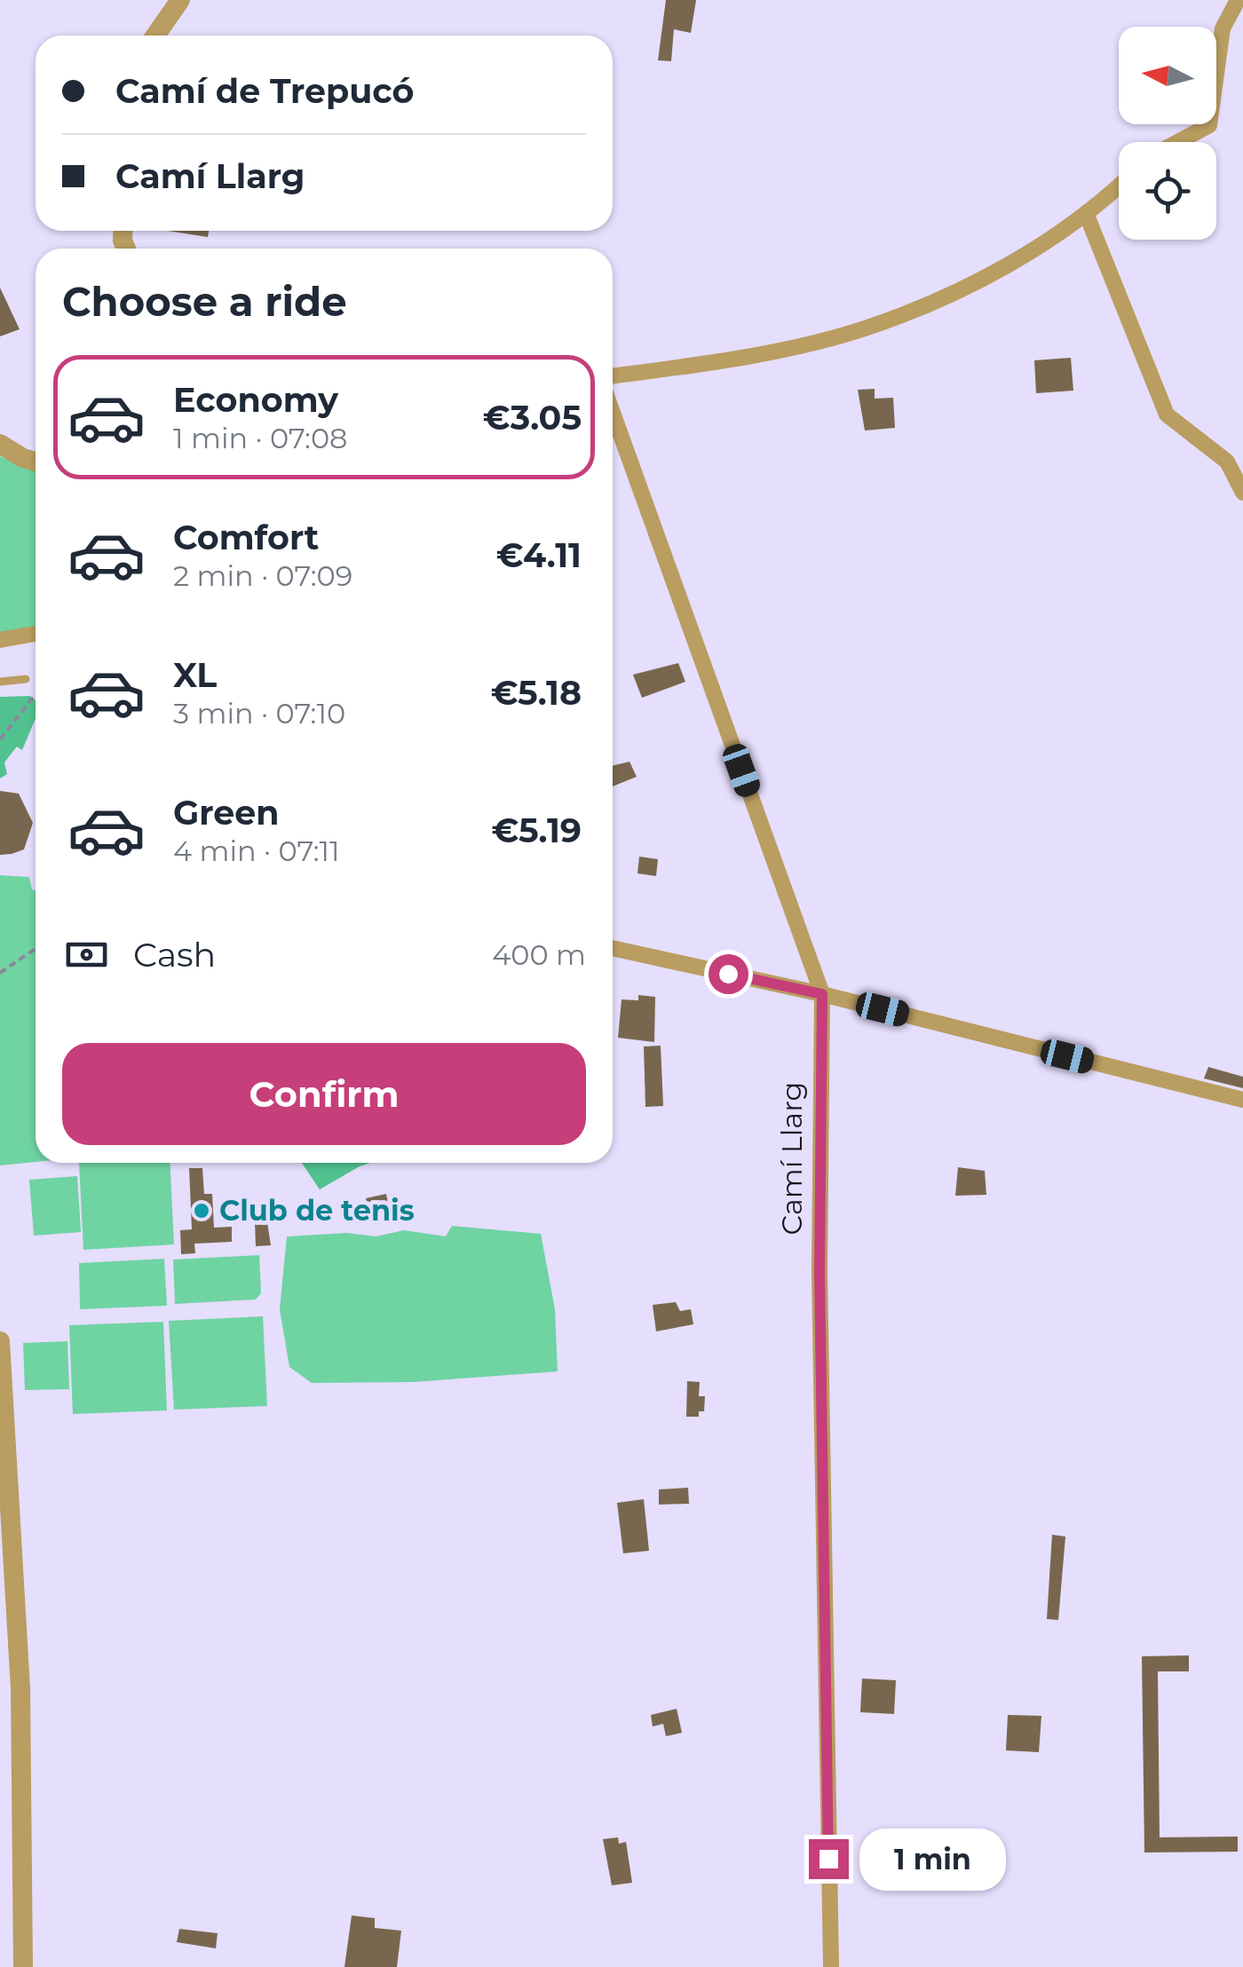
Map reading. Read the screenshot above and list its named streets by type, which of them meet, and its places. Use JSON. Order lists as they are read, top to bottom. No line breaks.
{"streets":{"street":["Camí Llarg"]},"places":["Club de tenis"],"north":"left","page":{"banner":["Camí de Trepucó","Camí Llarg"],"heading":"Choose a ride","list":[{"name":"Economy","note":"1 min · 07:08","value":"€3.05"},{"name":"Comfort","note":"2 min · 07:09","value":"€4.11"},{"name":"XL","note":"3 min · 07:10","value":"€5.18"},{"name":"Green","note":"4 min · 07:11","value":"€5.19"}],"pay":["Cash","400 m"],"buttons":"Confirm","bubble":"1 min"}}
